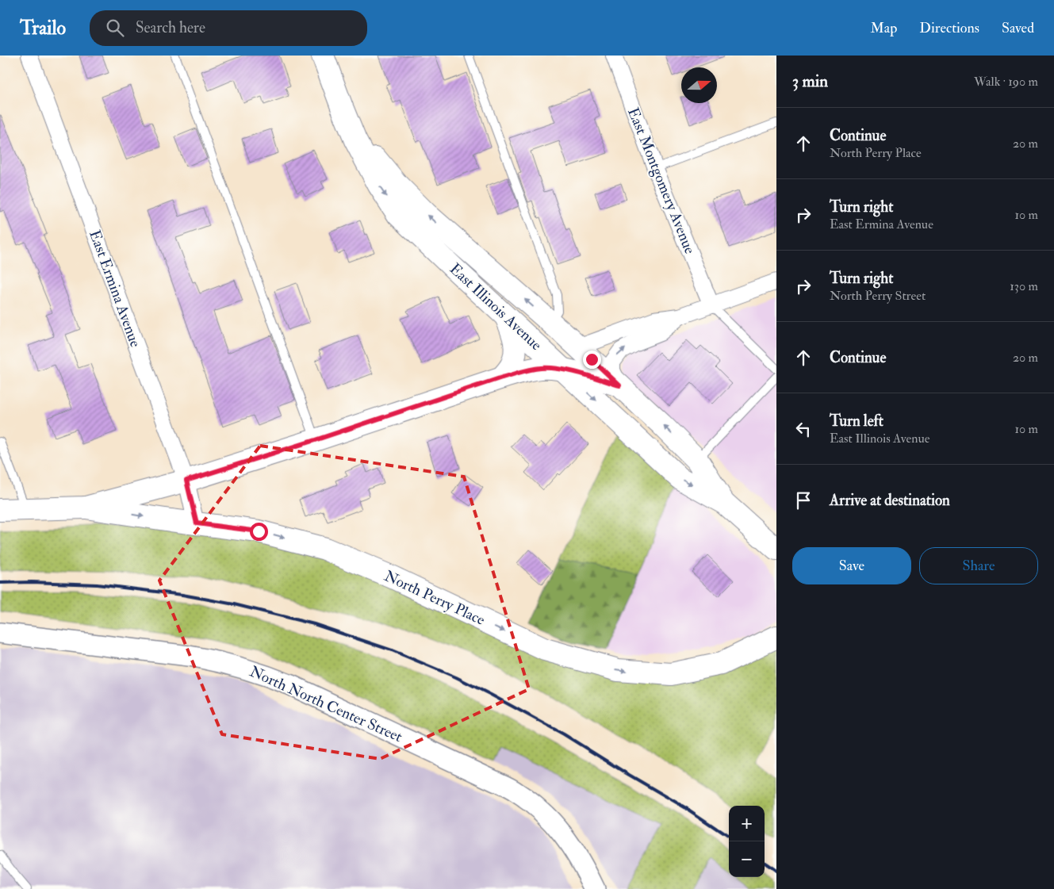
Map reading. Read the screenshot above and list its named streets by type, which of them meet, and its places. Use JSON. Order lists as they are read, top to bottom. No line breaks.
{"streets":{"main road":["East Illinois Avenue","North Perry Place"],"street":["East Montgomery Avenue","East Ermina Avenue","North North Center Street"]},"crossings":[["East Ermina Avenue","North Perry Place"]],"one_way":["North Perry Place"],"north":"right","page":{"header":"Trailo","search":"Search here","nav":["Map","Directions","Saved"],"heading":["3 min","Walk · 190 m"],"list":[["Continue","North Perry Place","20 m"],["Turn right","East Ermina Avenue","10 m"],["Turn right","North Perry Street","130 m"],["Continue","20 m"],["Turn left","East Illinois Avenue","10 m"],"Arrive at destination"],"buttons":["Save","Share"],"map_buttons":["+","−"]}}
